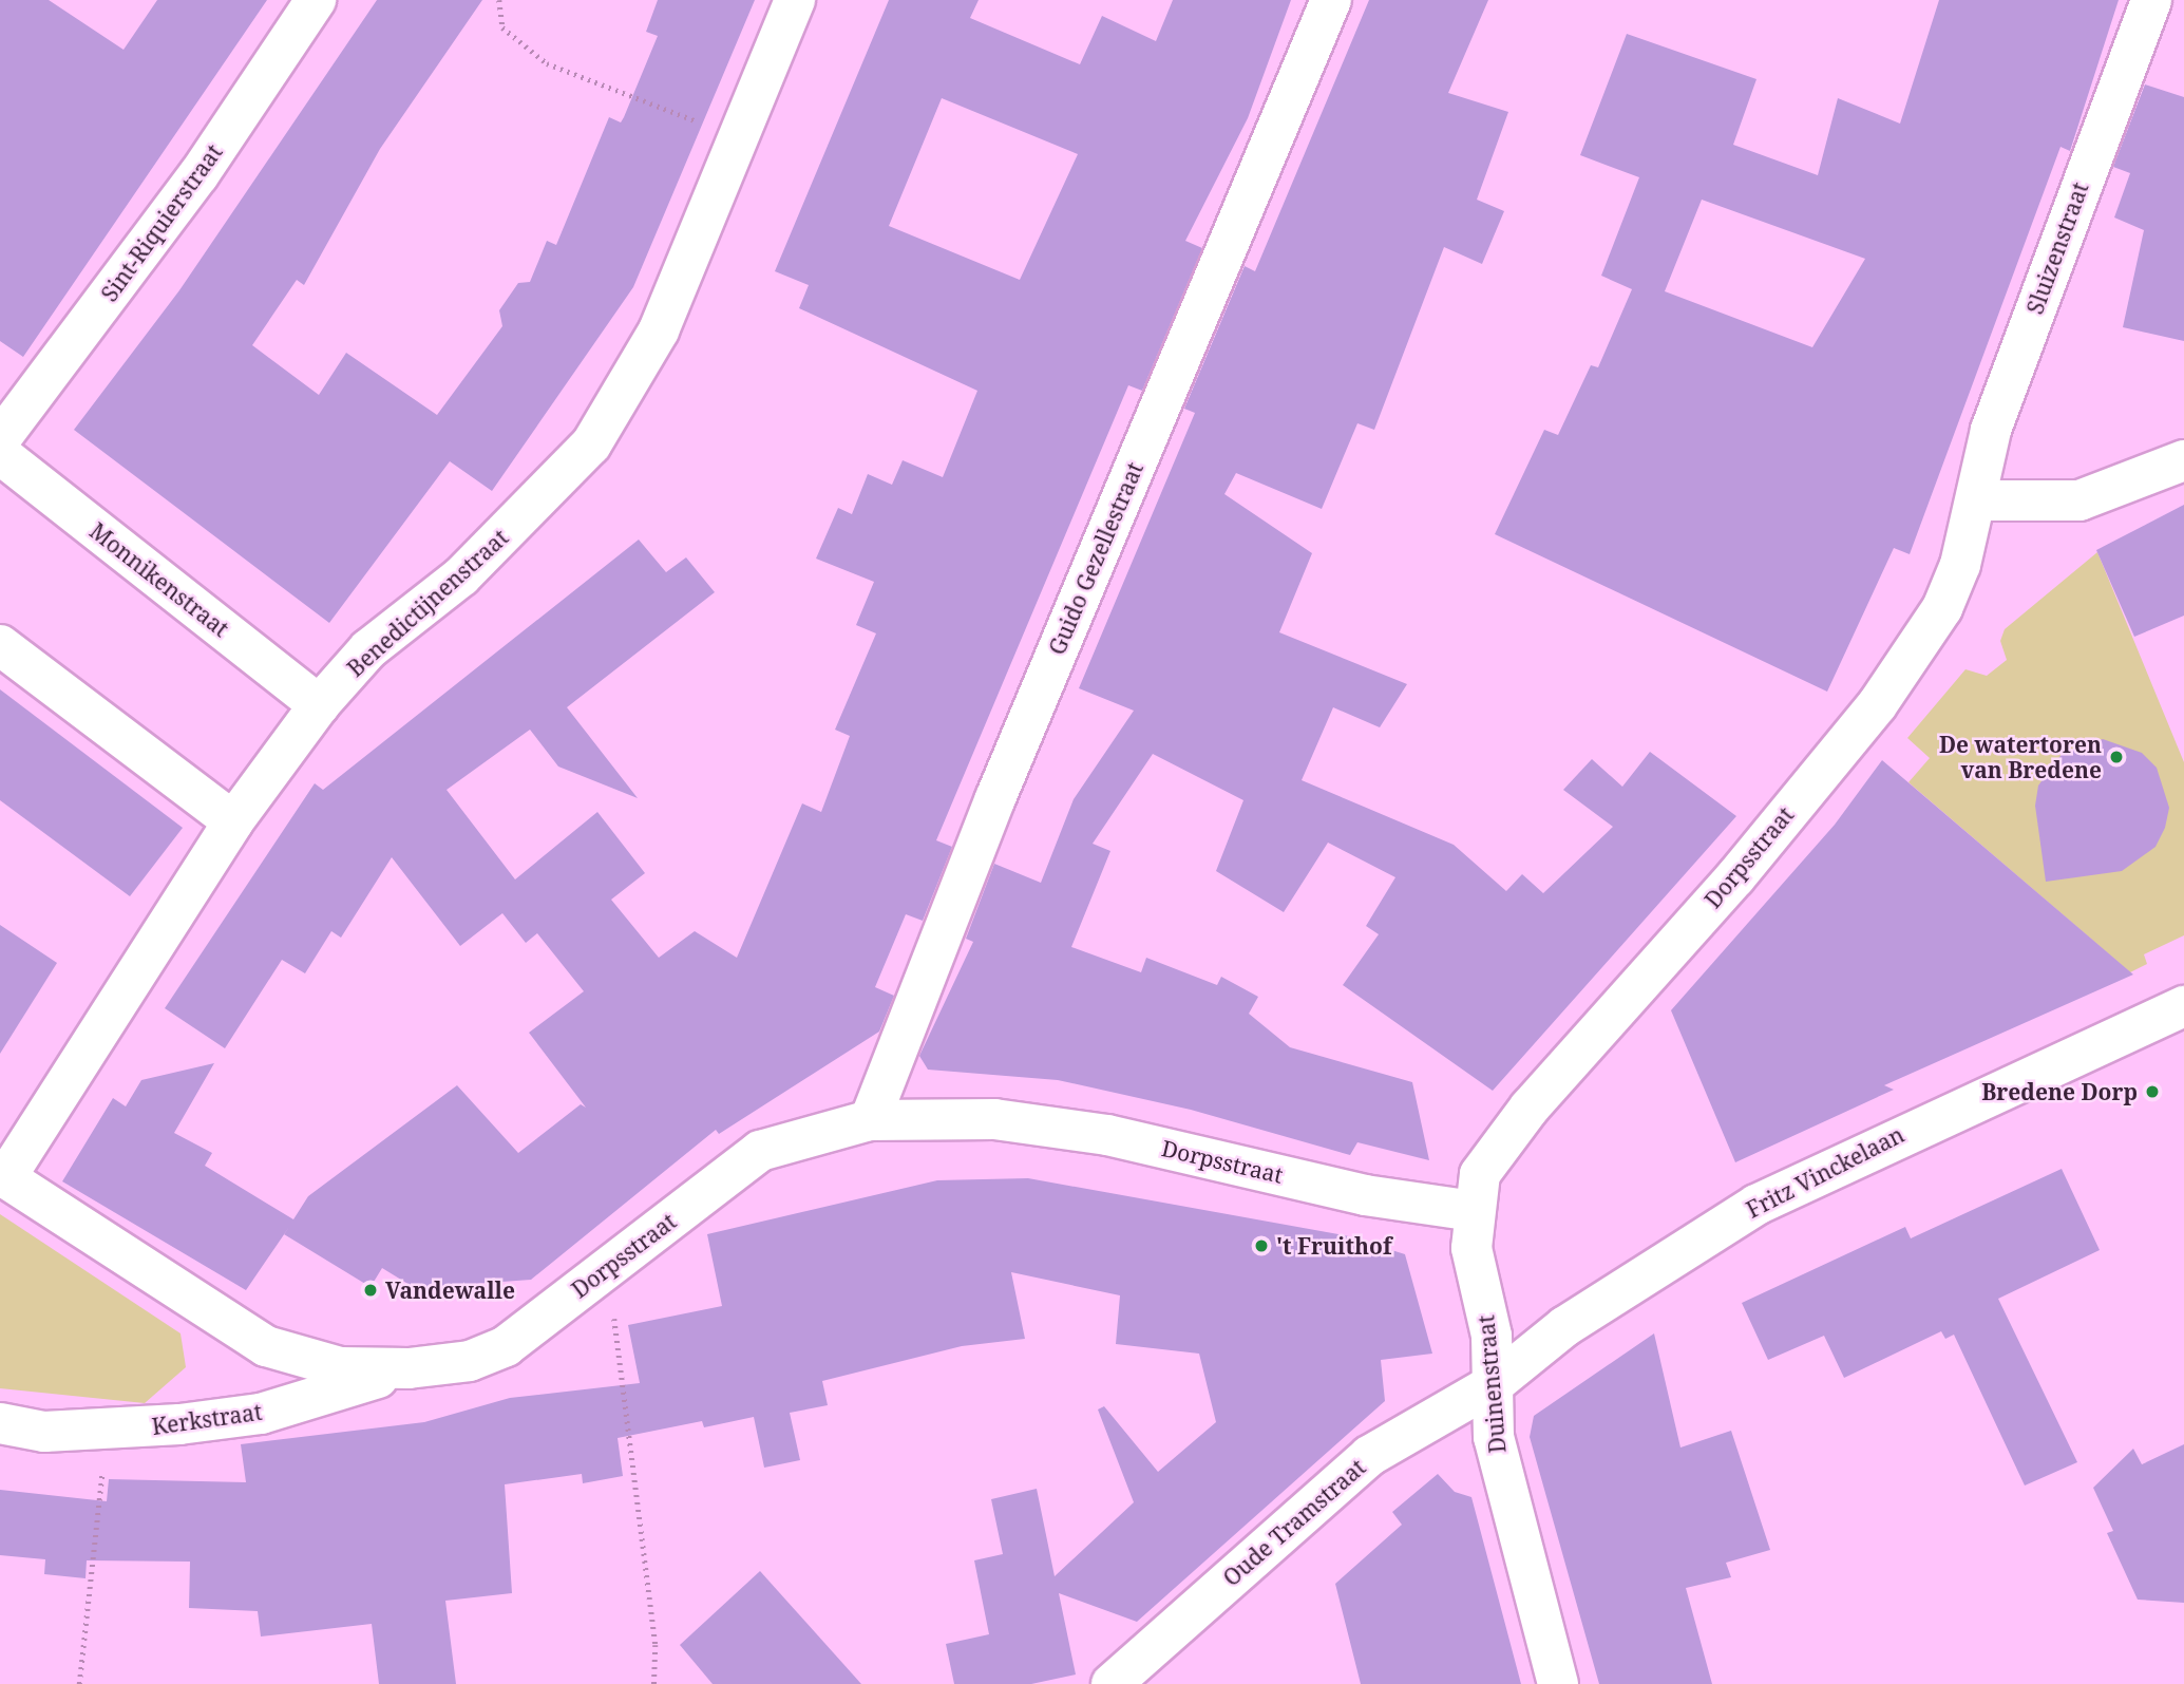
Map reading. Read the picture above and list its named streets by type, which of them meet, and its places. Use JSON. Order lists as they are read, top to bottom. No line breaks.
{"streets":{"street":["Sint-Riquierstraat","Sluizenstraat","Guido Gezellestraat","Monnikenstraat","Benedictijnenstraat","Dorpsstraat","Fritz Vinckelaan","Duinenstraat","Kerkstraat","Oude Tramstraat"]},"crossings":[["Sluizenstraat","Dorpsstraat"],["Guido Gezellestraat","Dorpsstraat"],["Monnikenstraat","Benedictijnenstraat"],["Benedictijnenstraat","Dorpsstraat"],["Dorpsstraat","Duinenstraat"],["Dorpsstraat","Kerkstraat"],["Fritz Vinckelaan","Duinenstraat"],["Fritz Vinckelaan","Oude Tramstraat"],["Duinenstraat","Oude Tramstraat"]],"places":["De watertoren van Bredene","Bredene Dorp","'t Fruithof","Vandewalle"]}
